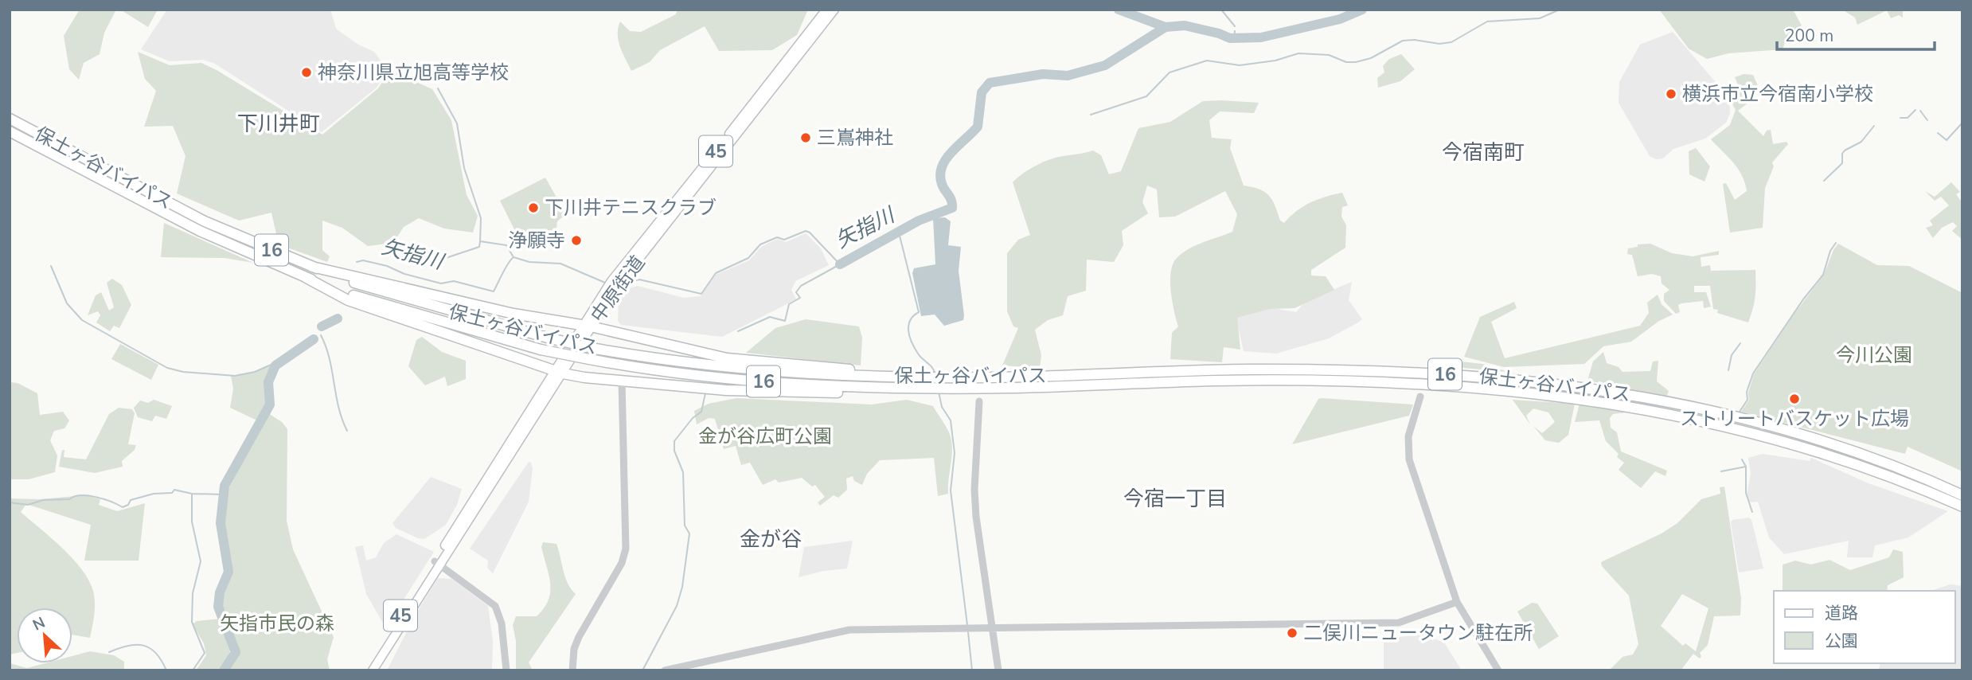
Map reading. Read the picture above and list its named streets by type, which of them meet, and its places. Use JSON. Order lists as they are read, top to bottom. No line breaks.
{"streets":{"highway":["保土ヶ谷バイパス","16"],"main road":["45","中原街道"]},"districts":["下川井町","今宿南町","今宿一丁目","金が谷"],"water":["矢指川"],"parks":["今川公園","金が谷広町公園","矢指市民の森"],"places":["神奈川県立旭高等学校","横浜市立今宿南小学校","三嶌神社","下川井テニスクラブ","浄願寺","ストリートバスケット広場","二俣川ニュータウン駐在所"],"legend":["道路","公園"],"scale_bar":"200 m","north":"top left"}
